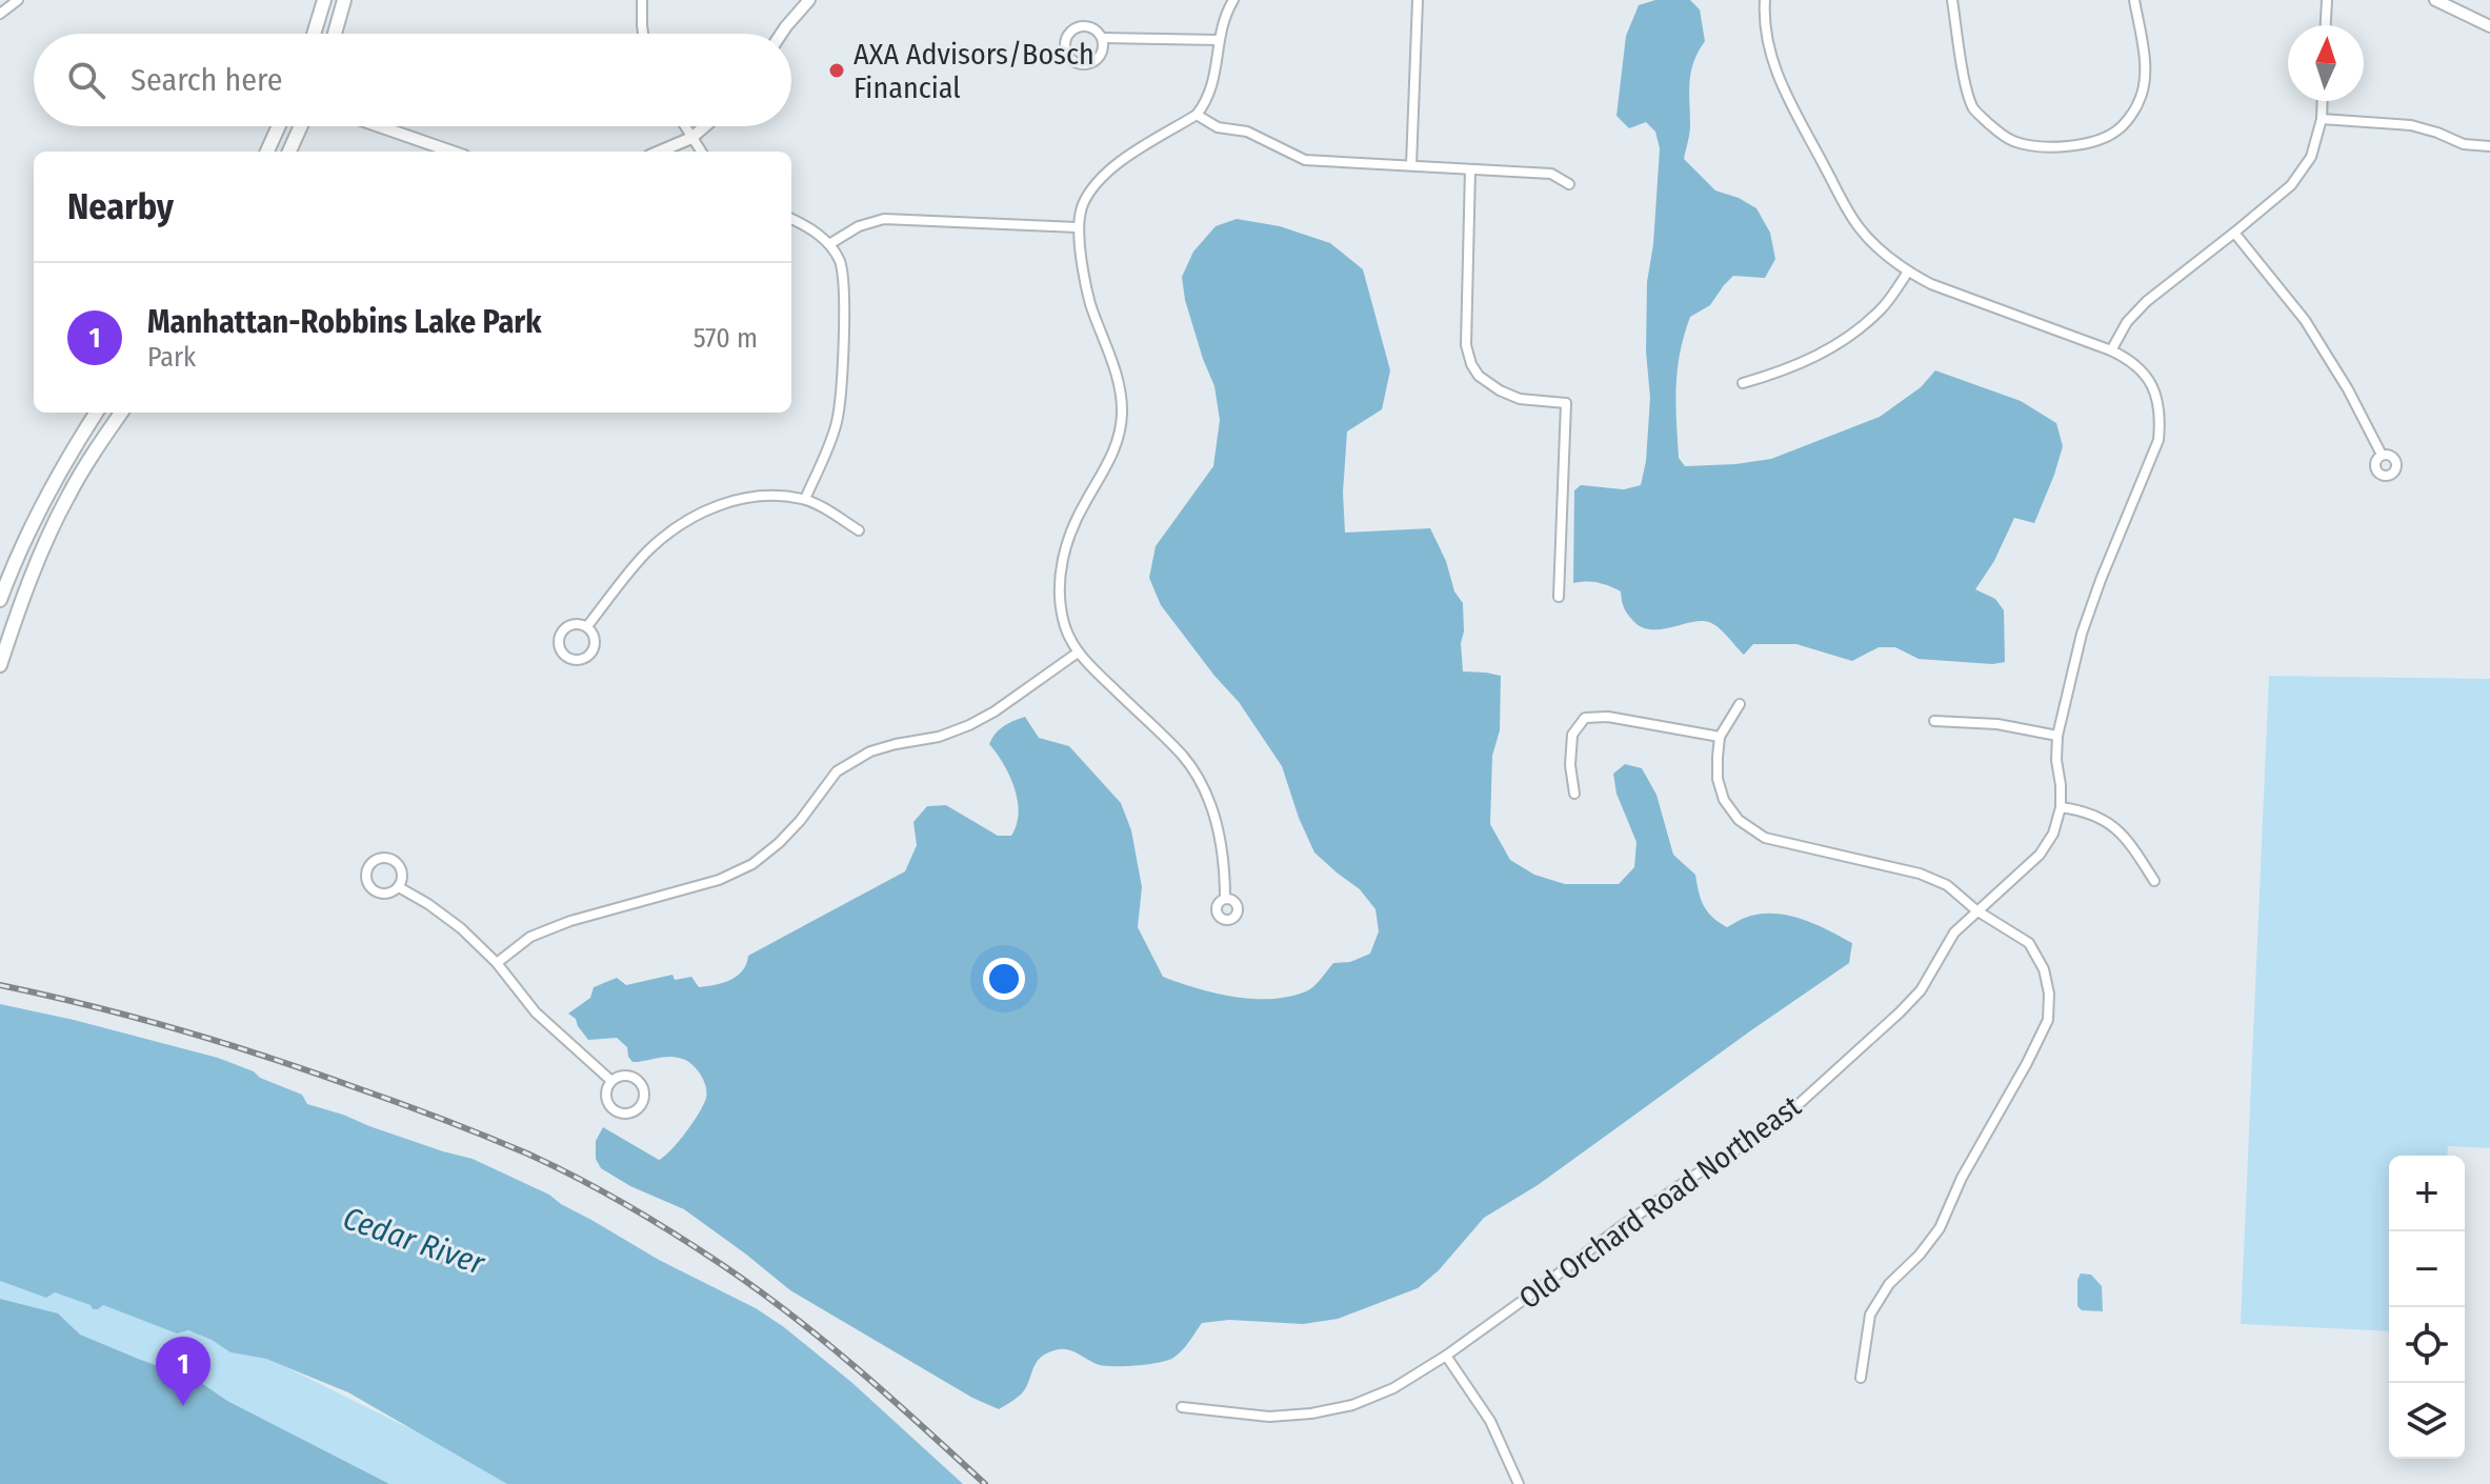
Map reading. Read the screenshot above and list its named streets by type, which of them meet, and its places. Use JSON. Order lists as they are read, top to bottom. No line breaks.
{"streets":{"street":["Old Orchard Road Northeast"]},"water":["Cedar River"],"places":["AXA Advisors/Bosch Financial"],"north":"top","page":{"search":"Search here","heading":"Nearby","list":[{"mark":"1","name":"Manhattan-Robbins Lake Park","note":"Park","value":"570 m"}],"map_buttons":["+","−"],"pins":"1"}}
